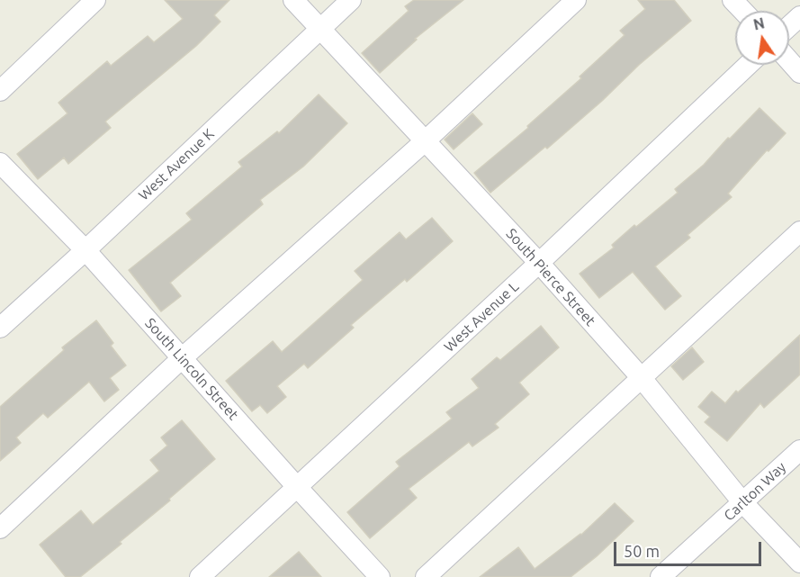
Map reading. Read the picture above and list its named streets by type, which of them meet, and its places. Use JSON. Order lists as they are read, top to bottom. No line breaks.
{"streets":{"street":["West Avenue K","South Pierce Street","West Avenue L","South Lincoln Street","Carlton Way"]},"crossings":[["West Avenue K","South Pierce Street"],["West Avenue K","South Lincoln Street"],["South Pierce Street","West Avenue L"],["South Pierce Street","Carlton Way"],["West Avenue L","South Lincoln Street"]],"scale_bar":"50 m","north":"top"}
